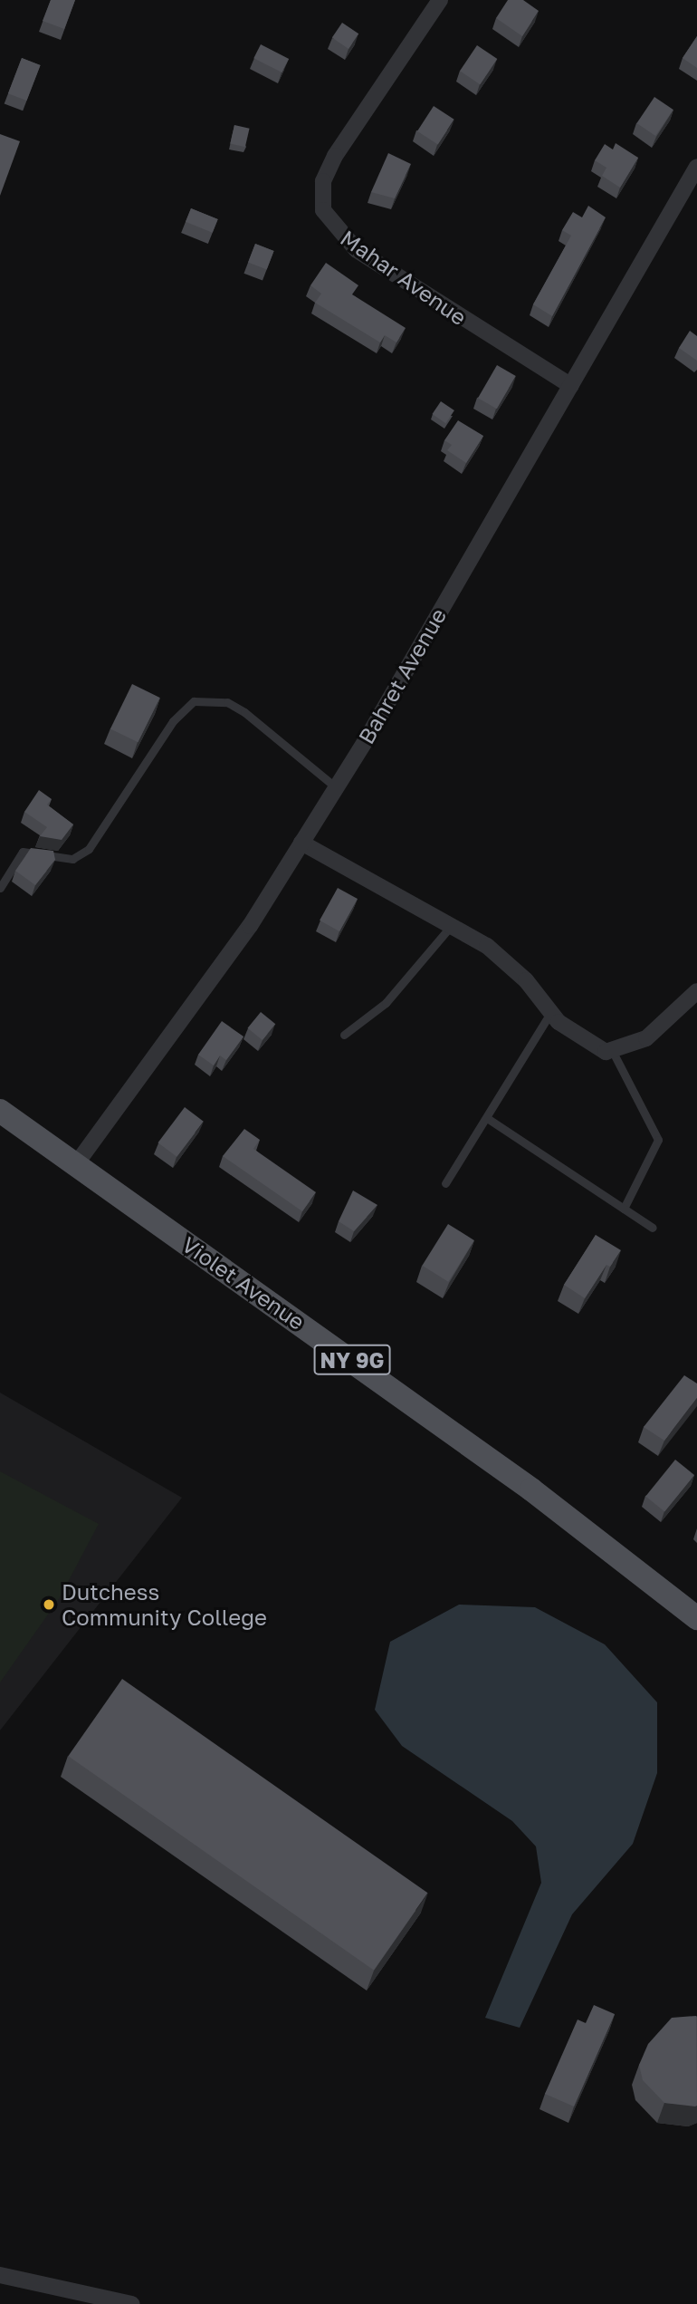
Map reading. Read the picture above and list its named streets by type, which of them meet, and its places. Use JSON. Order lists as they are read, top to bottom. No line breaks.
{"streets":{"main road":["Violet Avenue","NY 9G"],"street":["Mahar Avenue","Bahret Avenue"]},"crossings":[["Mahar Avenue","Bahret Avenue"],["Bahret Avenue","Violet Avenue"]],"places":["Dutchess Community College"]}
